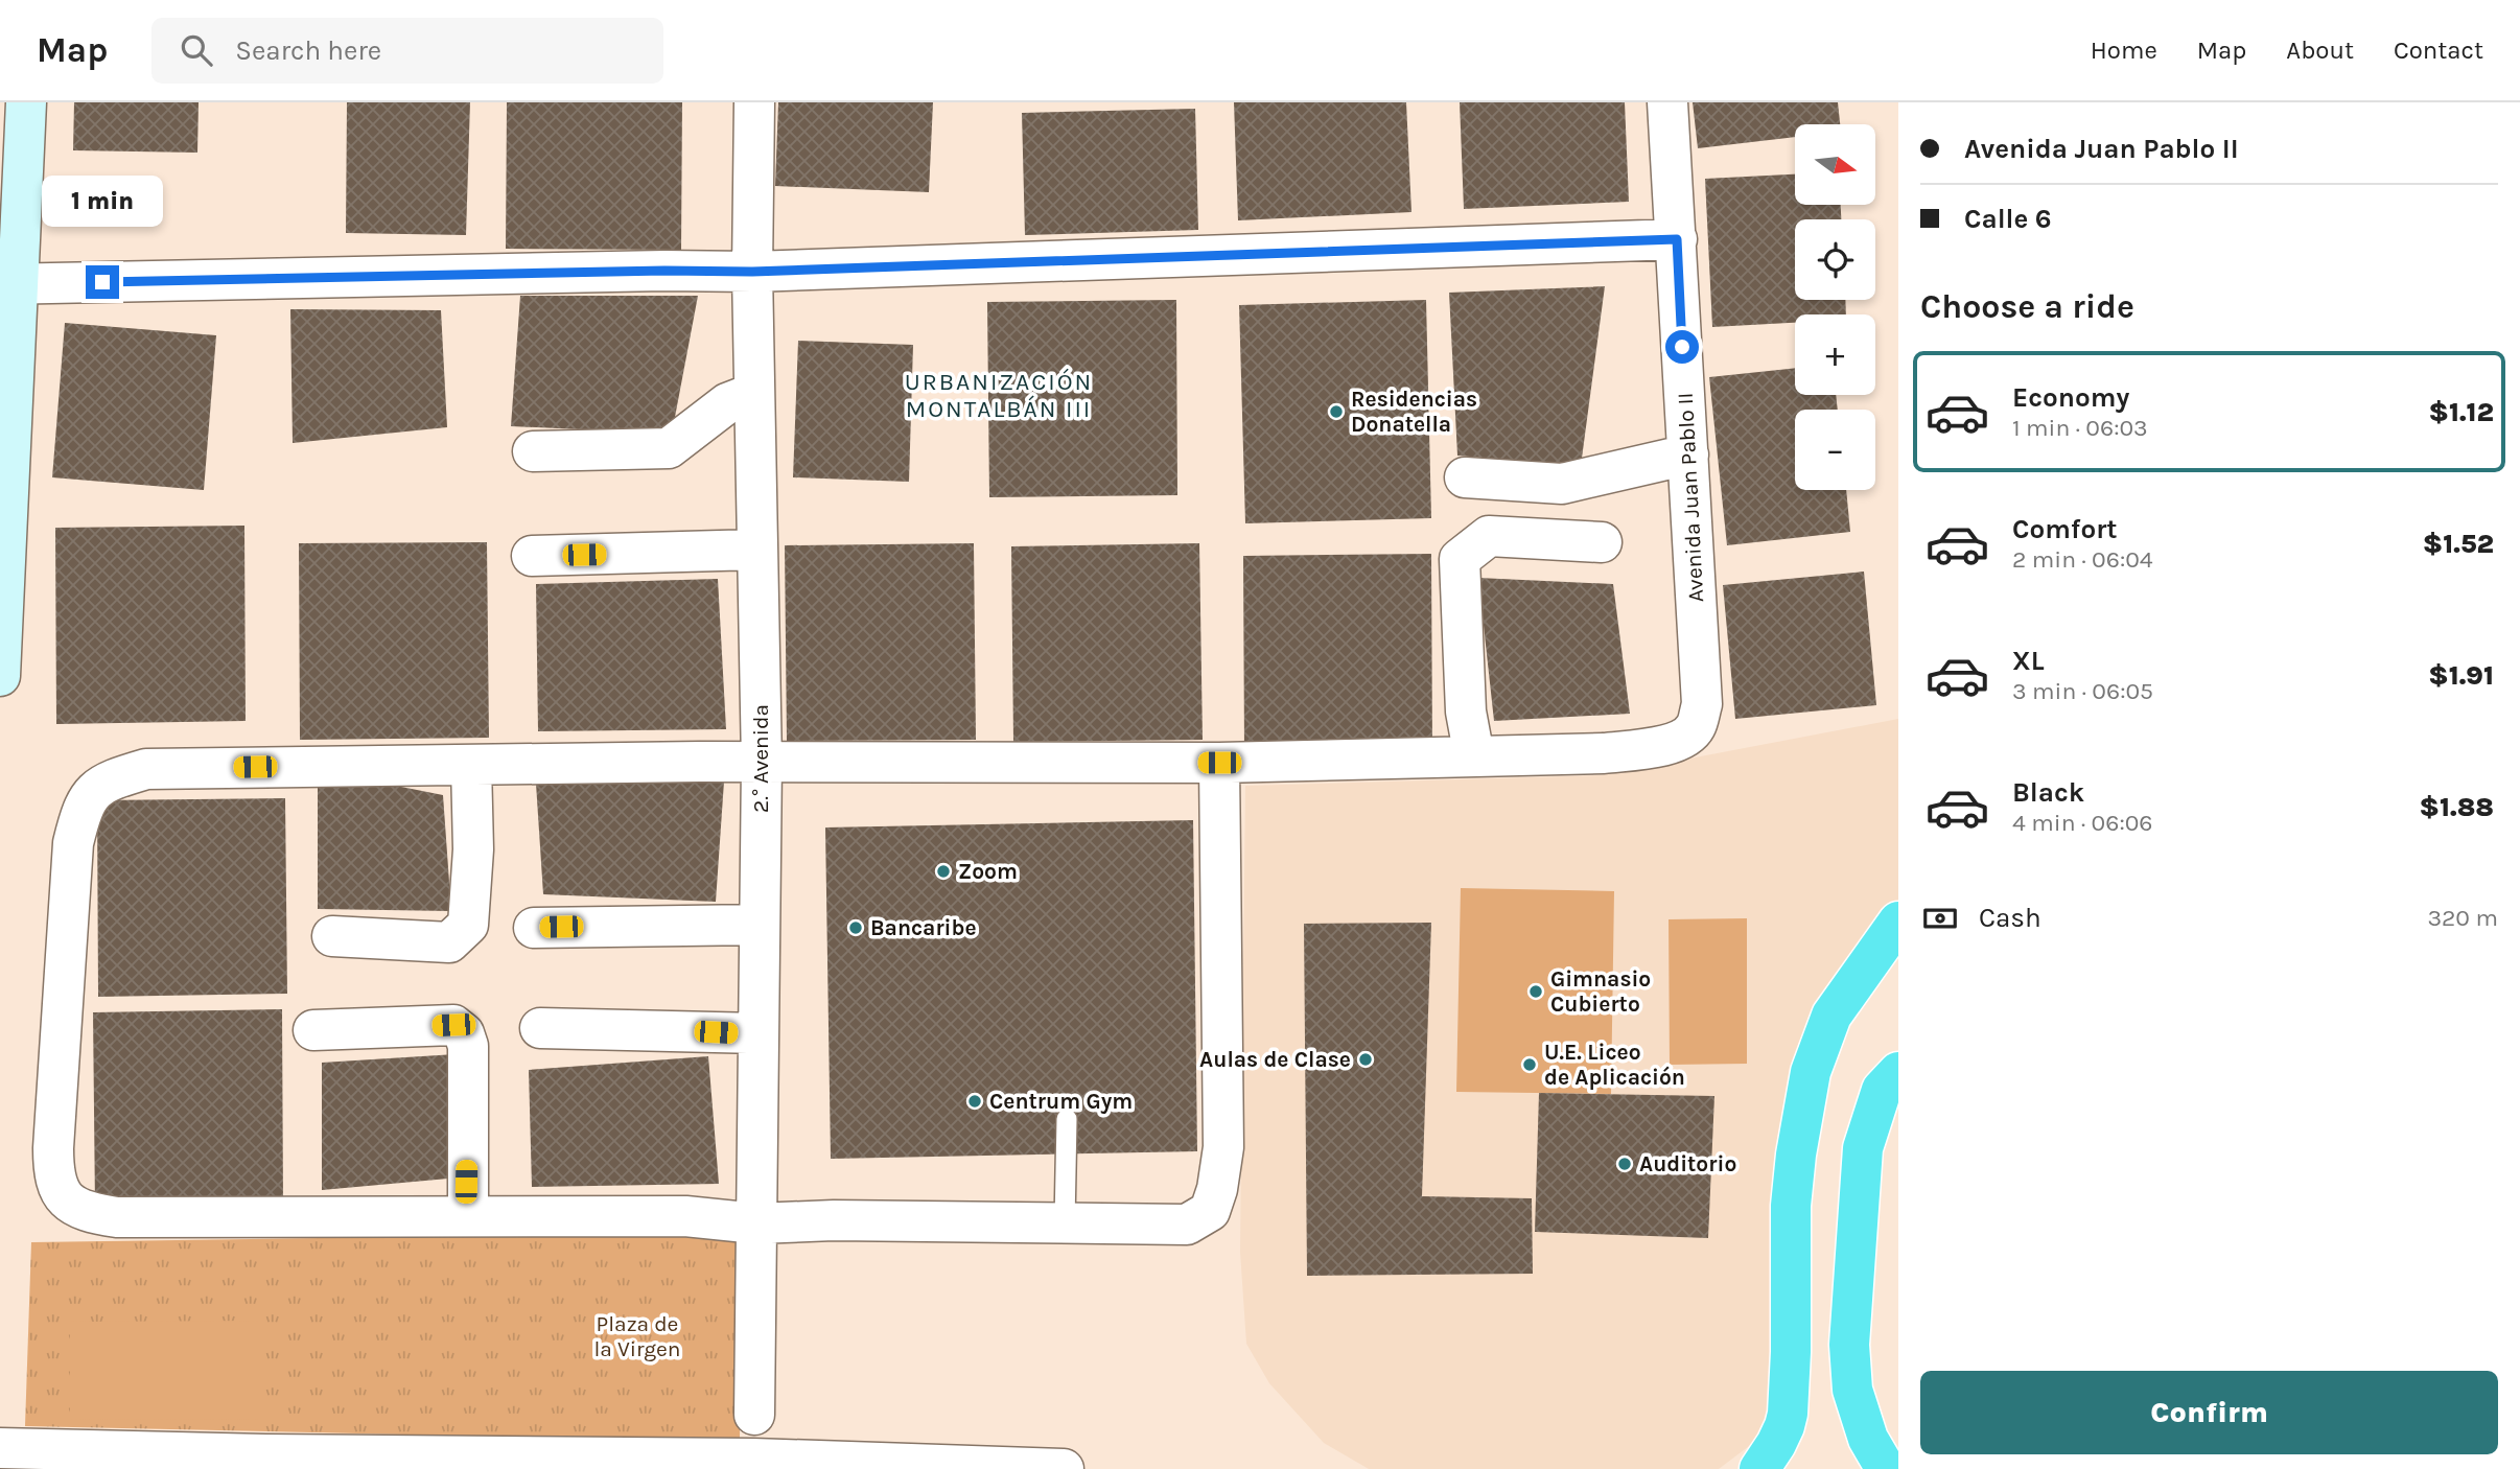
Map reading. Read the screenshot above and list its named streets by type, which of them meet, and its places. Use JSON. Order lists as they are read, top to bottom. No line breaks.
{"streets":{"street":["Avenida Juan Pablo II","2.° Avenida"]},"districts":["URBANIZACIÓN MONTALBÁN III"],"parks":["Plaza de la Virgen"],"places":["Residencias Donatella","Zoom","Bancaribe","Gimnasio Cubierto","Aulas de Clase","U.E. Liceo de Aplicación","Centrum Gym","Auditorio"],"north":"right","page":{"header":"Map","search":"Search here","nav":["Home","Map","About","Contact"],"banner":["Avenida Juan Pablo II","Calle 6"],"map_buttons":["+","−"],"bubble":"1 min","heading":"Choose a ride","list":[{"name":"Economy","note":"1 min · 06:03","value":"$1.12"},{"name":"Comfort","note":"2 min · 06:04","value":"$1.52"},{"name":"XL","note":"3 min · 06:05","value":"$1.91"},{"name":"Black","note":"4 min · 06:06","value":"$1.88"}],"pay":["Cash","320 m"],"buttons":"Confirm"}}
